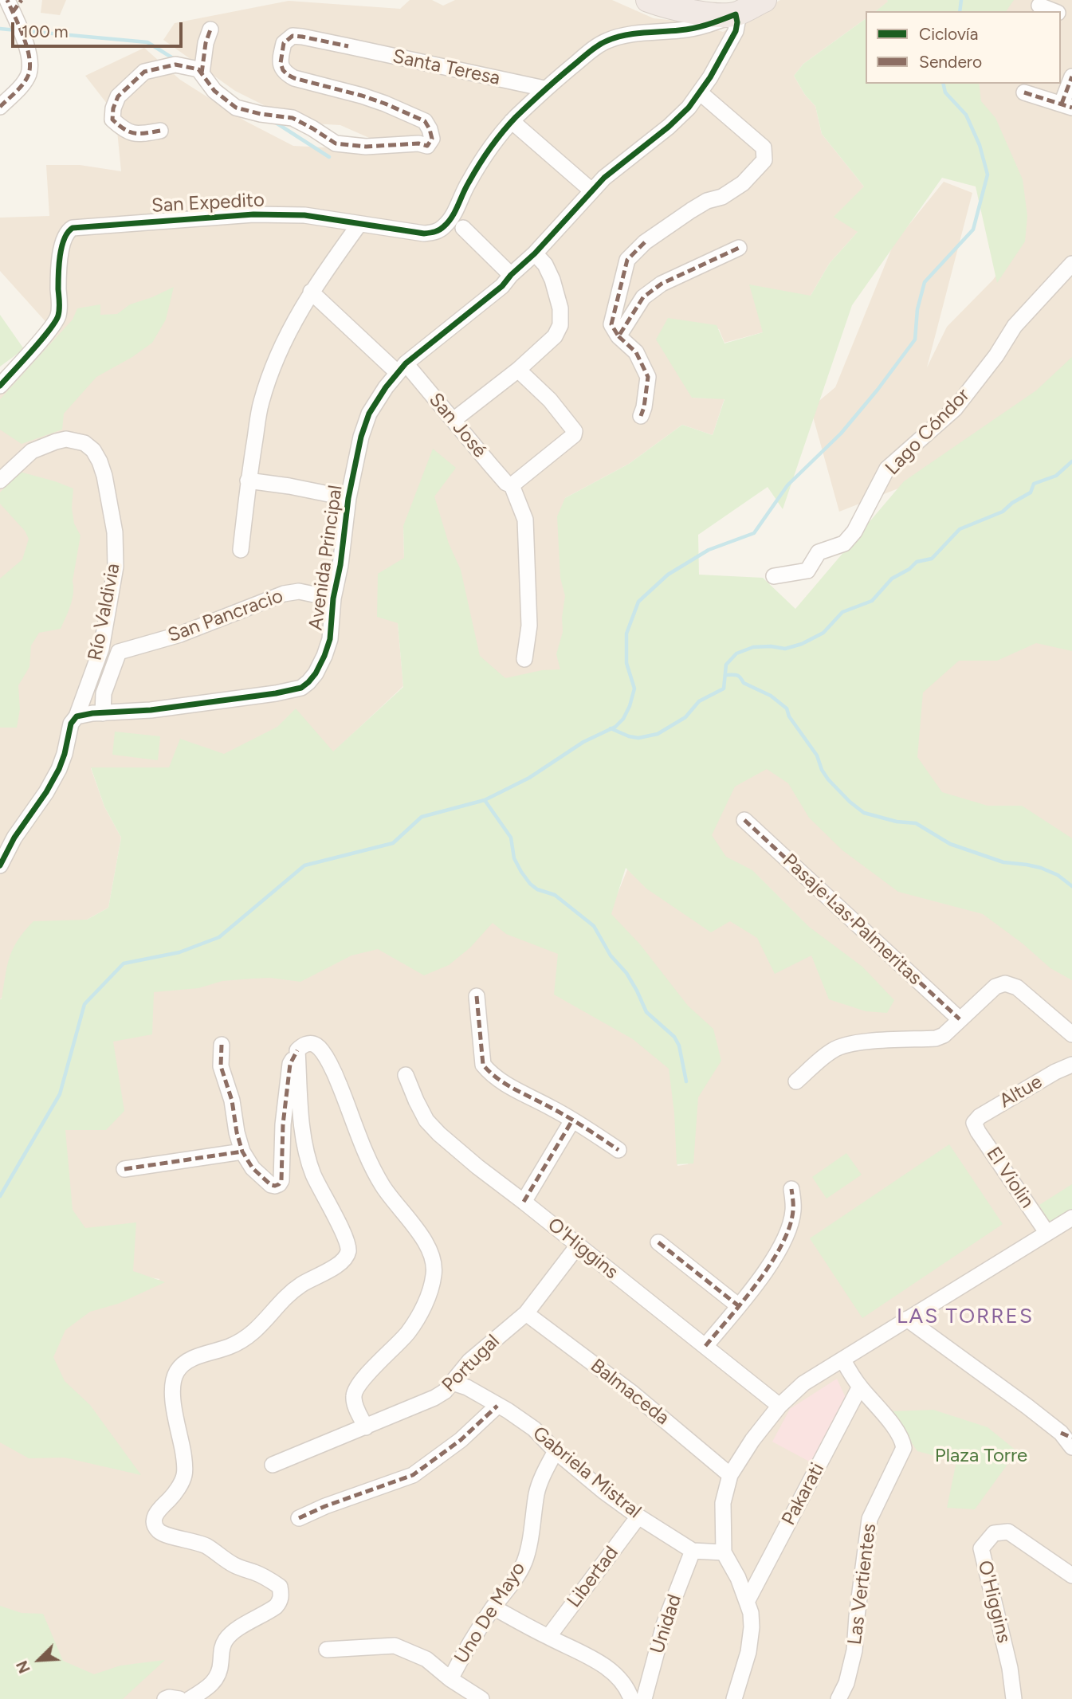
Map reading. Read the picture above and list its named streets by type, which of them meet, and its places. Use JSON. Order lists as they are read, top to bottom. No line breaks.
{"streets":{"street":["Santa Teresa","San Expedito","San José","Lago Cóndor","Avenida Principal","Río Valdivia","San Pancracio","Pasaje Las Palmeritas","Altue","El Violin","O'Higgins","Portugal","Balmaceda","Gabriela Mistral","Pakarati","Libertad","Las Vertientes","Uno De Mayo","Unidad"]},"crossings":[["San José","Avenida Principal"],["Avenida Principal","Río Valdivia"],["Avenida Principal","San Pancracio"],["Altue","El Violin"],["O'Higgins","Portugal"],["Portugal","Balmaceda"],["Portugal","Gabriela Mistral"],["Gabriela Mistral","Libertad"],["Gabriela Mistral","Uno De Mayo"],["Gabriela Mistral","Unidad"],["Pakarati","Las Vertientes"]],"districts":["LAS TORRES"],"parks":["Plaza Torre"],"legend":["Ciclovía","Sendero"],"scale_bar":"100 m","north":"bottom left"}
